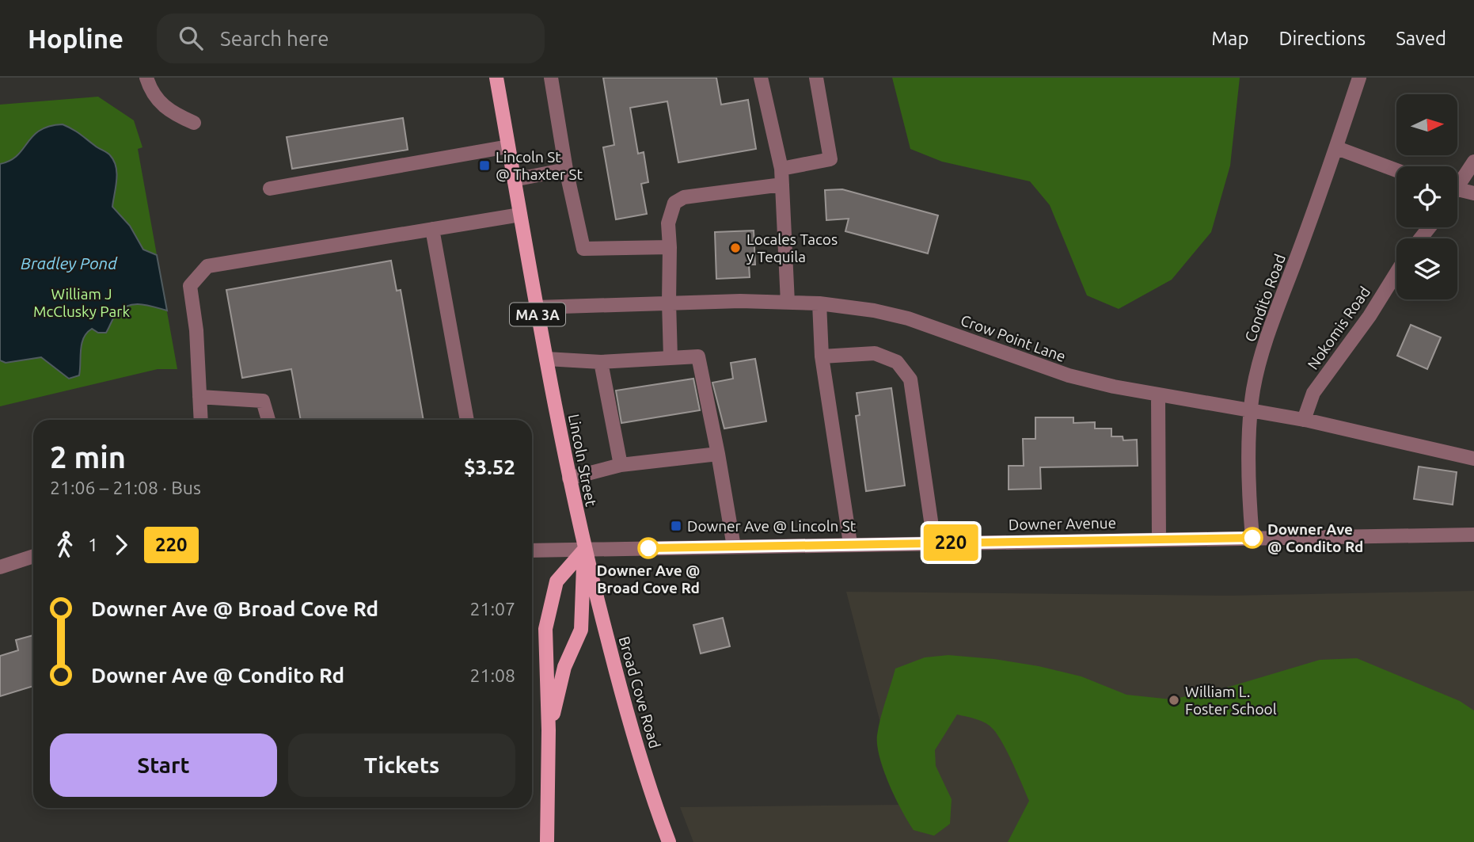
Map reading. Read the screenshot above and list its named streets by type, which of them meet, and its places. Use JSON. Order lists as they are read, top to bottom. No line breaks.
{"streets":{"main road":["MA 3A","Lincoln Street","Broad Cove Road"],"street":["Condito Road","Nokomis Road","Crow Point Lane","Downer Avenue"]},"crossings":[["Condito Road","Crow Point Lane"],["Condito Road","Downer Avenue"],["Nokomis Road","Crow Point Lane"],["Crow Point Lane","Lincoln Street"],["Lincoln Street","Downer Avenue"],["Lincoln Street","Broad Cove Road"],["Downer Avenue","Broad Cove Road"]],"water":["Bradley Pond"],"parks":["William J McClusky Park"],"places":{"transit":["Lincoln St @ Thaxter St","Downer Ave @ Lincoln St"],"other":["Locales Tacos y Tequila","Downer Ave @ Condito Rd","Downer Ave @ Broad Cove Rd","William L. Foster School"]},"lines":["bus line 220"],"north":"right","page":{"header":"Hopline","search":"Search here","nav":["Map","Directions","Saved"],"on_map":"220","heading":["2 min","21:06 – 21:08 · Bus","$3.52"],"legs":["1","220"],"list":[{"name":"Downer Ave @ Broad Cove Rd","value":"21:07"},{"name":"Downer Ave @ Condito Rd","value":"21:08"}],"buttons":["Start","Tickets"]}}
